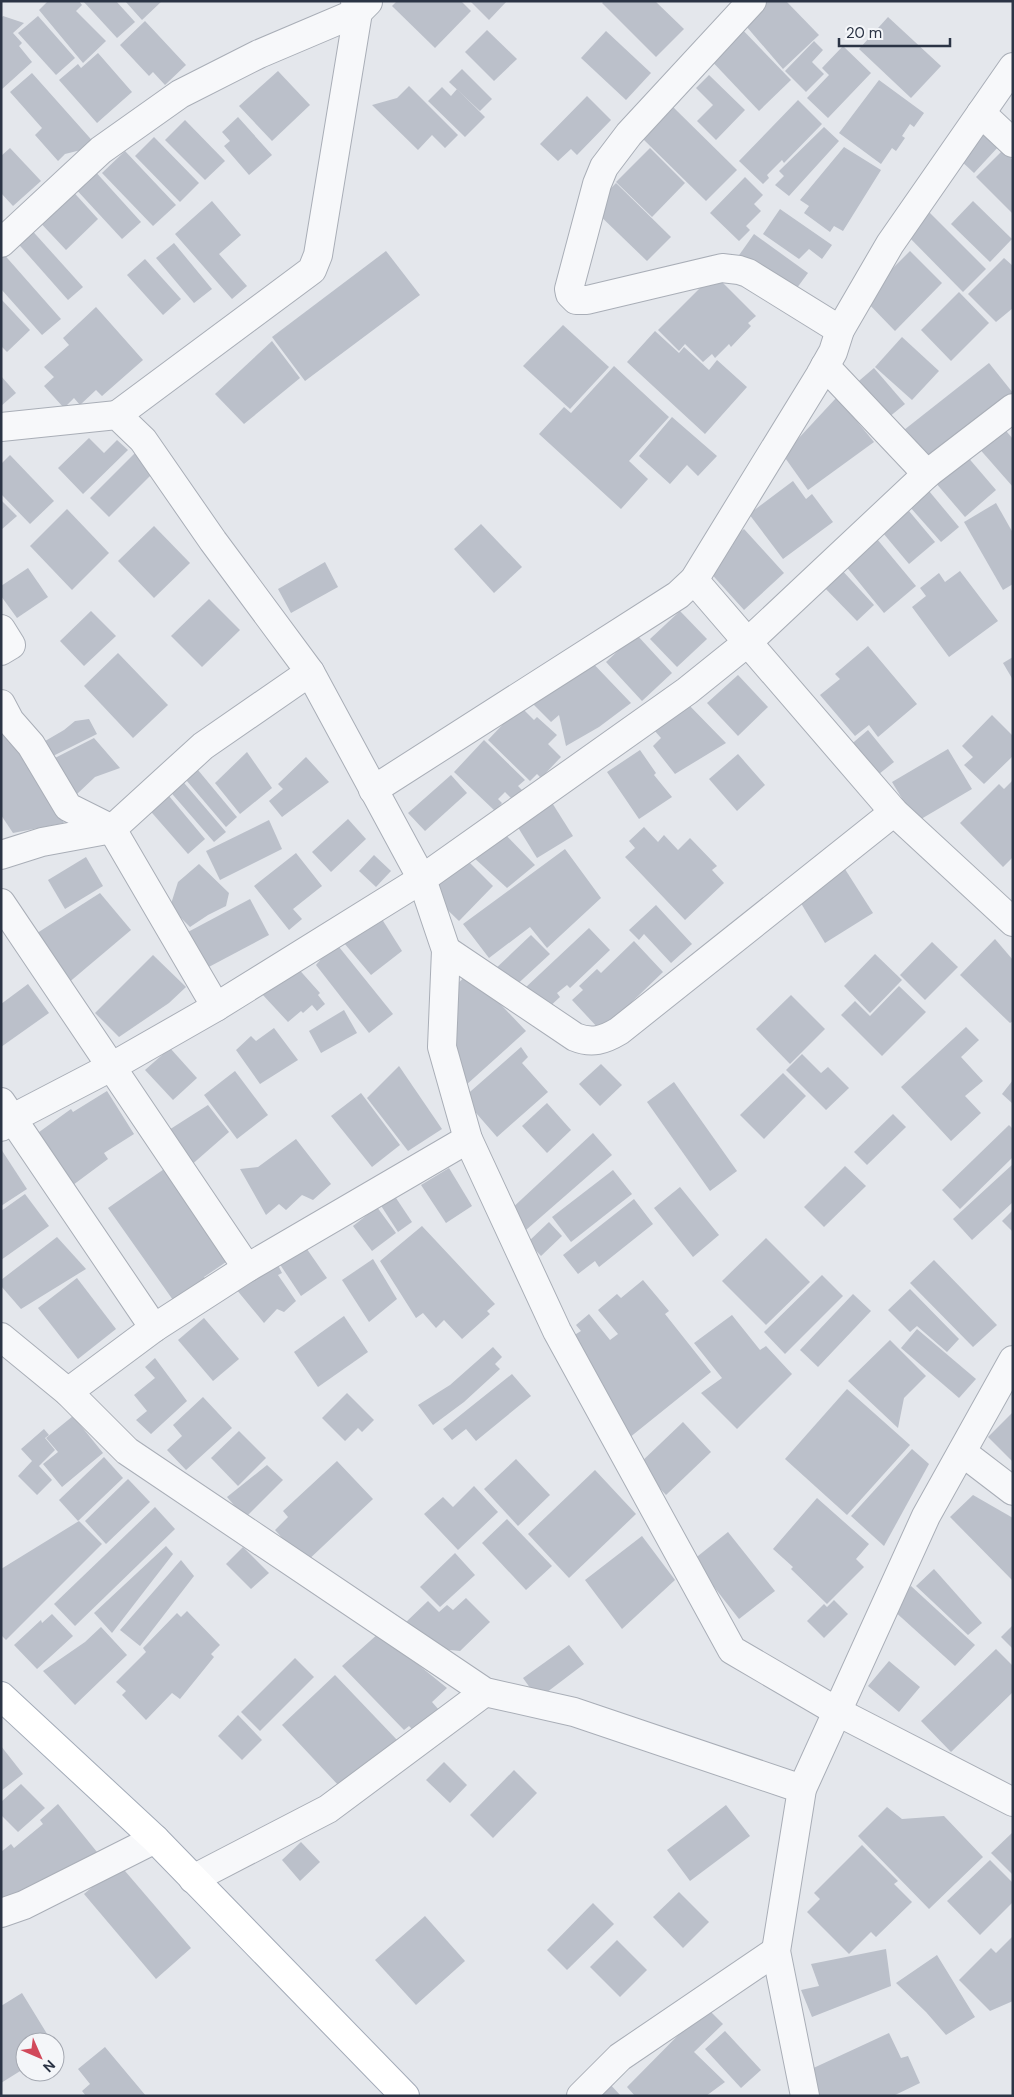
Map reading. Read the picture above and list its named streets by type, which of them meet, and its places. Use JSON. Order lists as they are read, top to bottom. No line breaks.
{"scale_bar":"20 m","north":"bottom right"}
